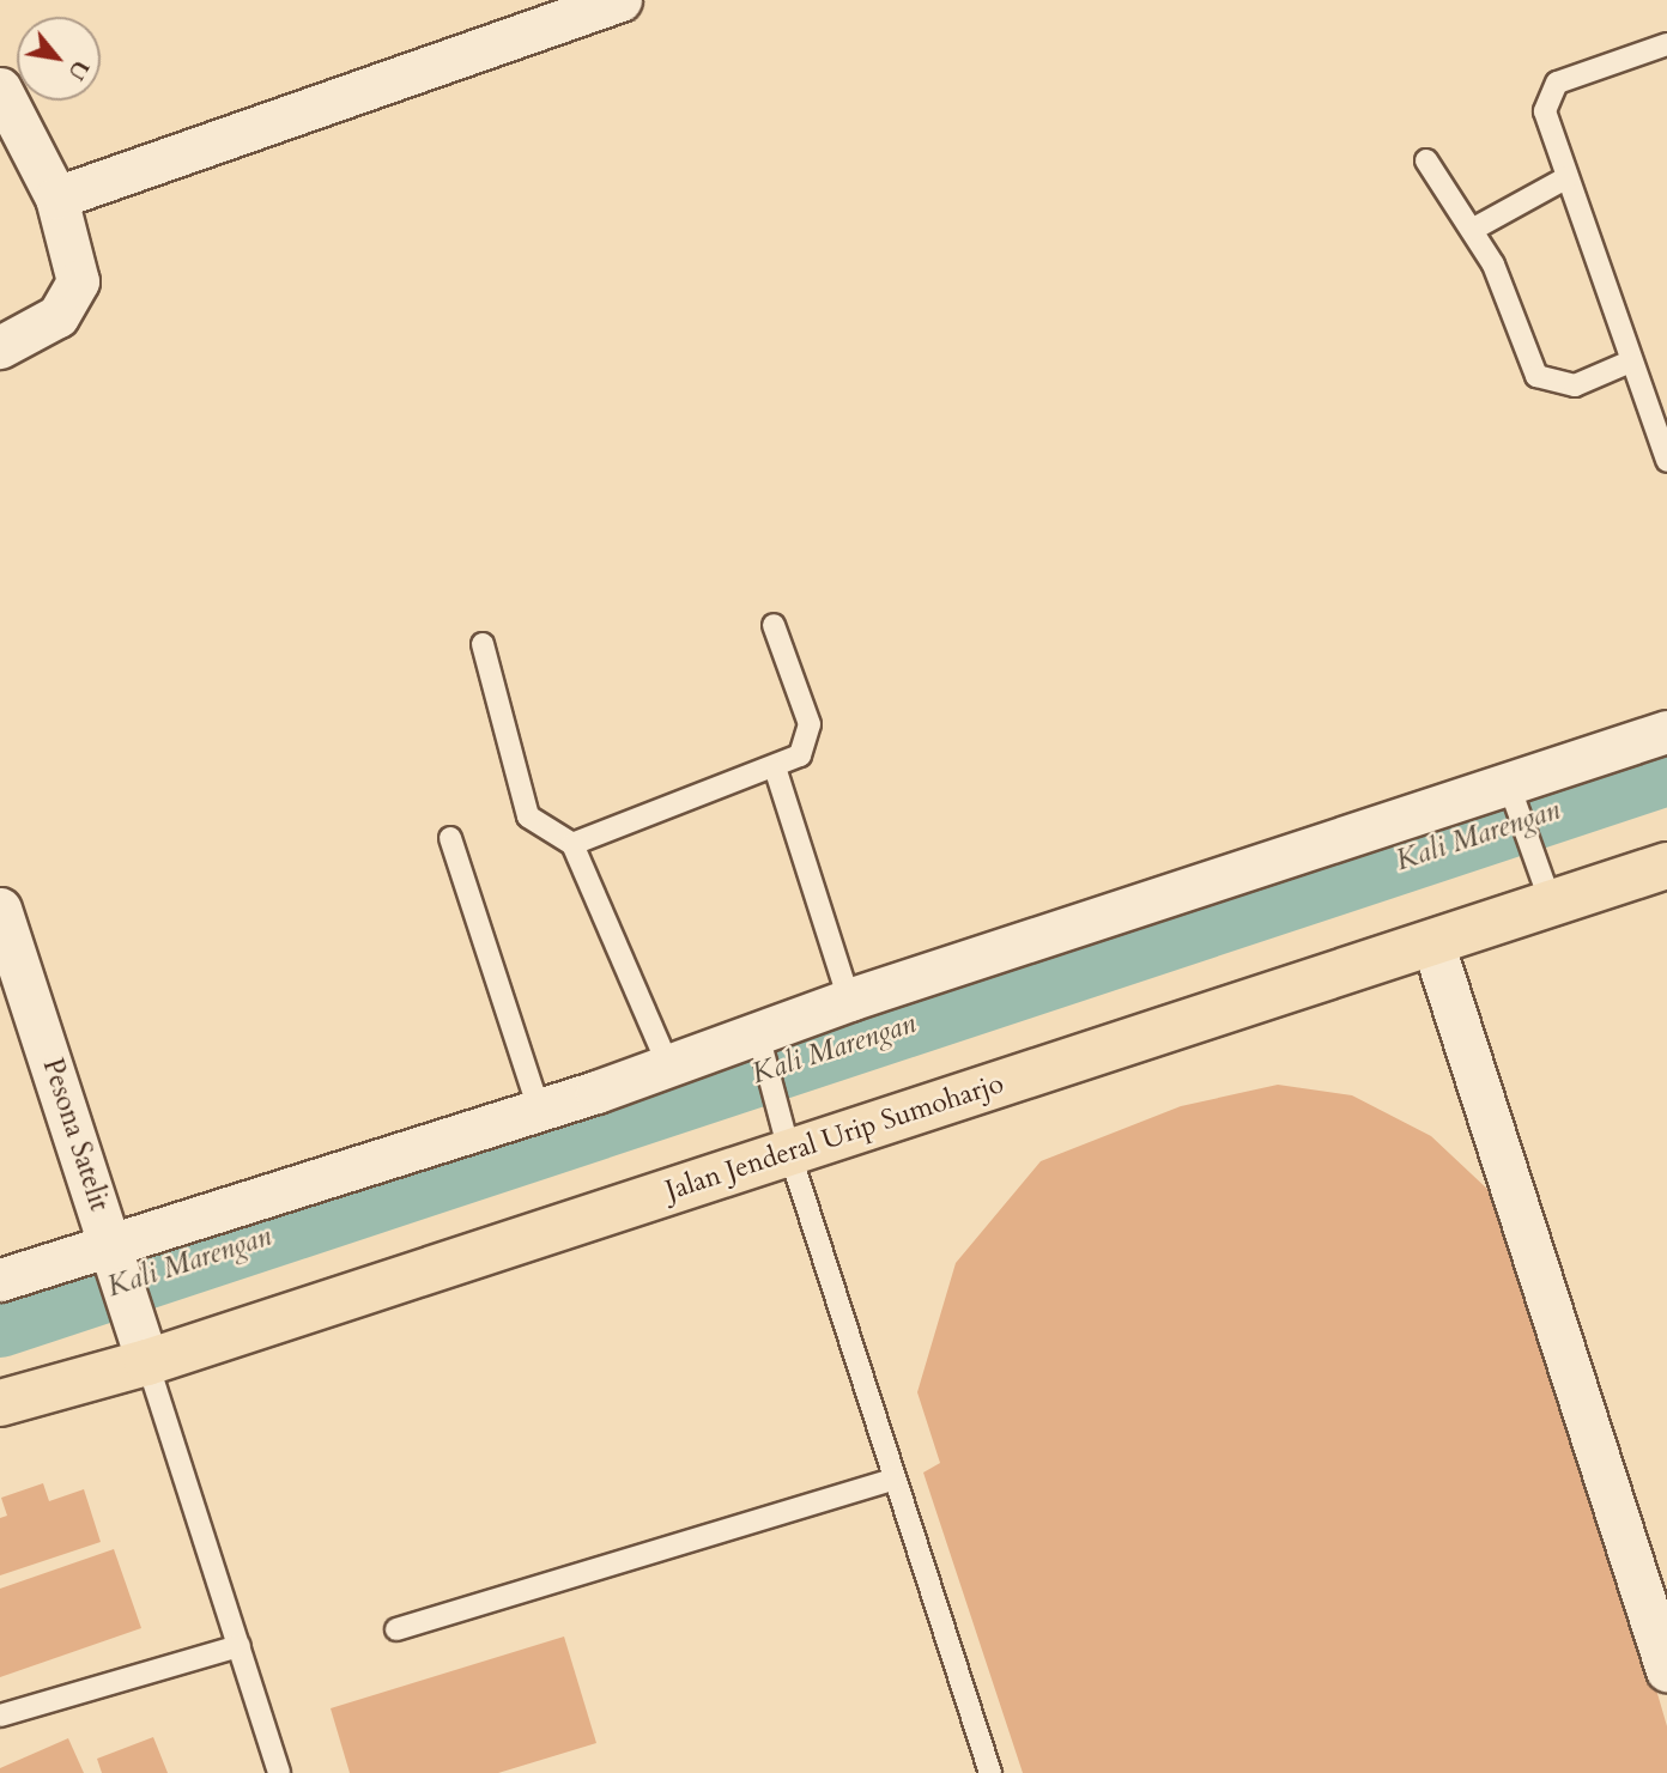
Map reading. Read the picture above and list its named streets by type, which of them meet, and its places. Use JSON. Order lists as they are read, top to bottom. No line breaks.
{"streets":{"highway":["Jalan Jenderal Urip Sumoharjo"],"street":["Pesona Satelit"]},"crossings":[["Pesona Satelit","Jalan Jenderal Urip Sumoharjo"]],"water":["Kali Marengan"],"north":"bottom right"}
